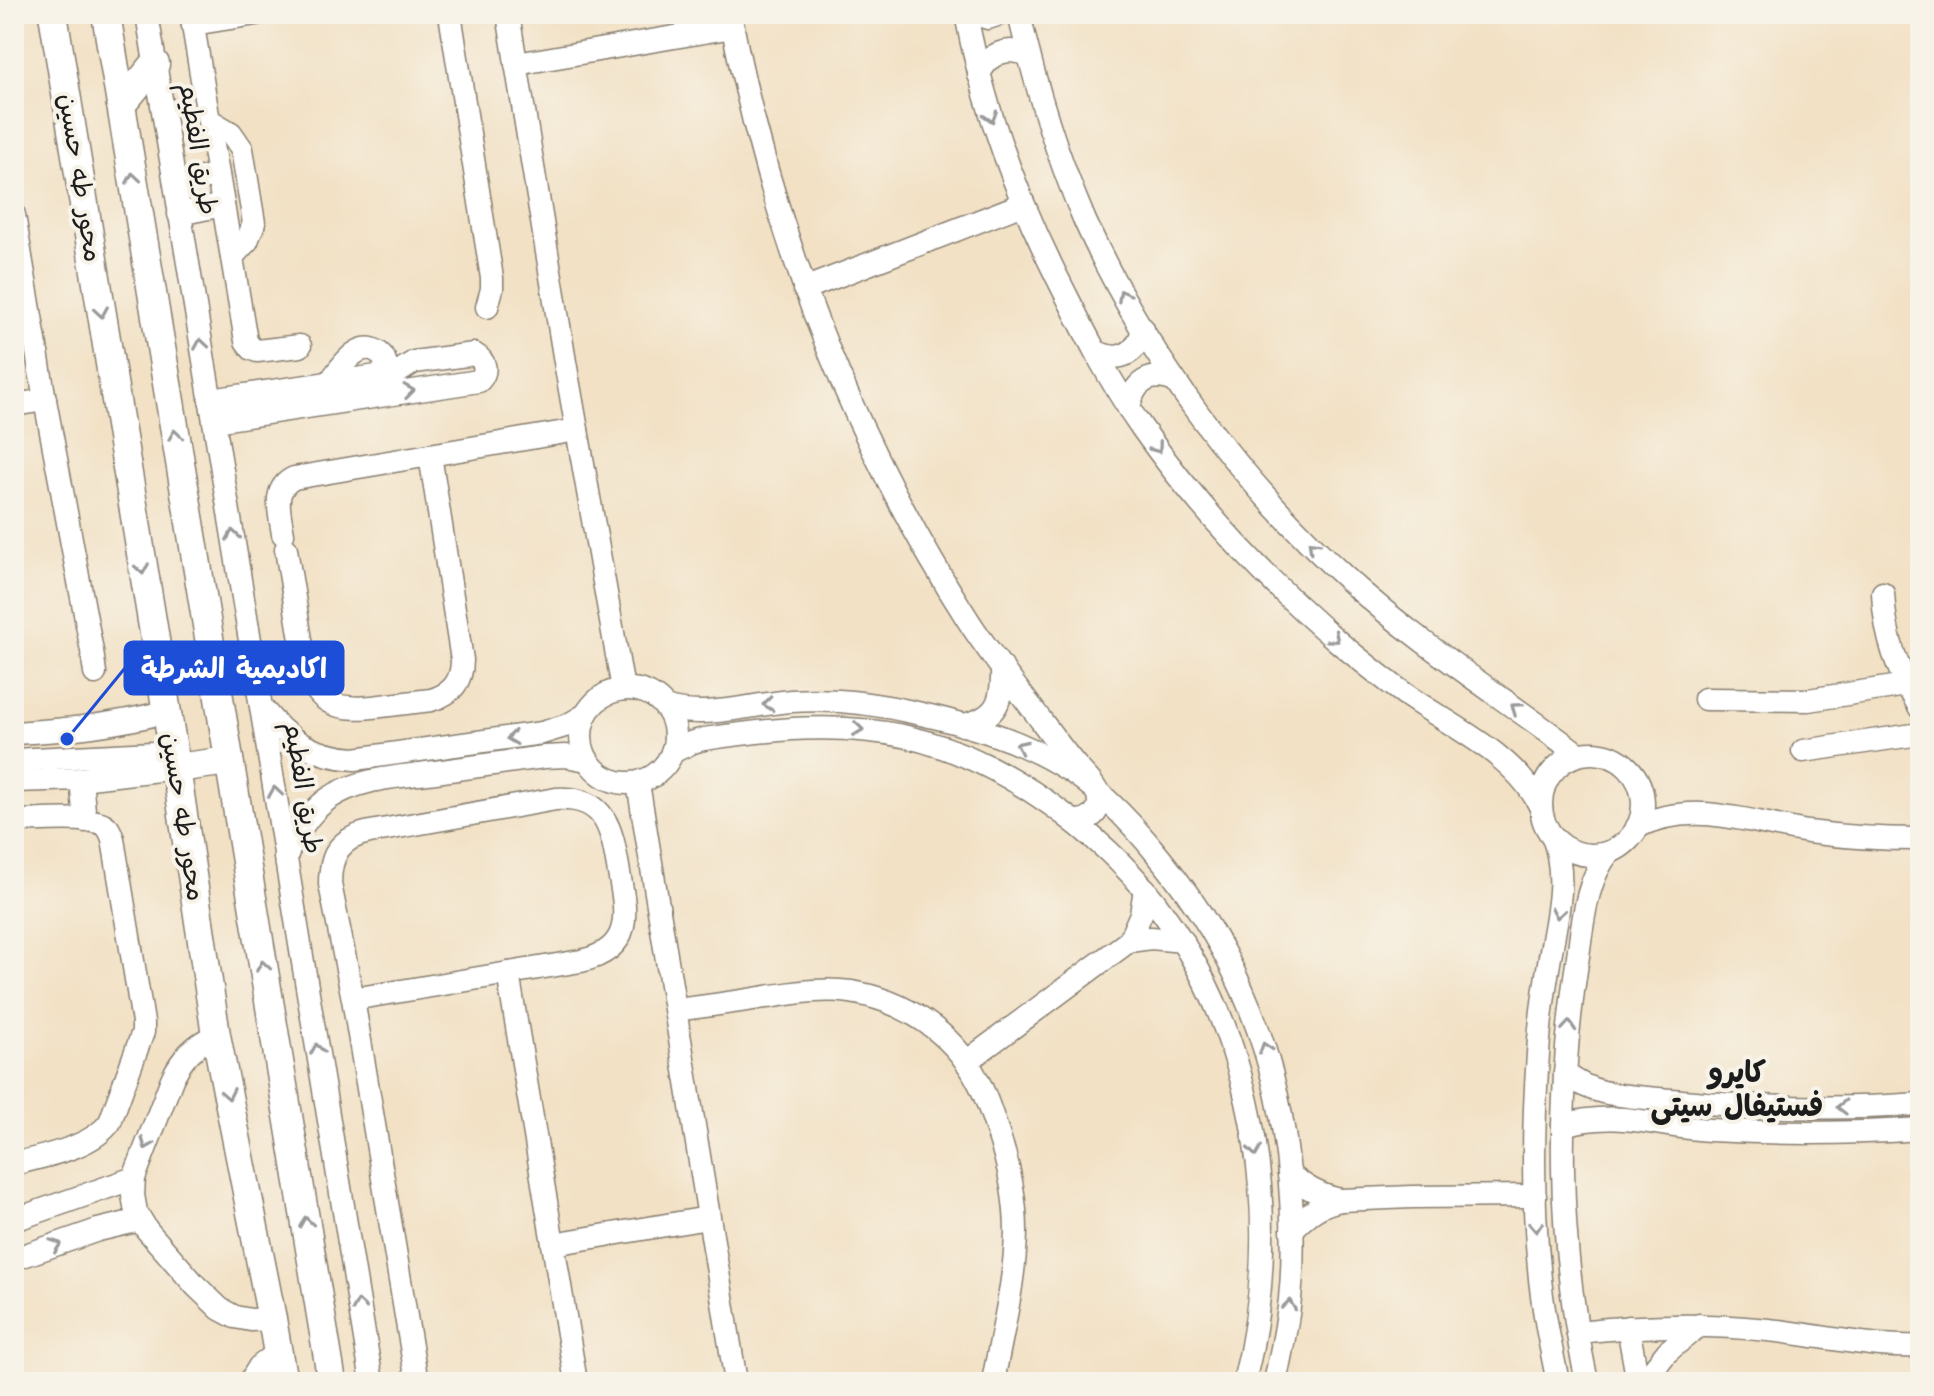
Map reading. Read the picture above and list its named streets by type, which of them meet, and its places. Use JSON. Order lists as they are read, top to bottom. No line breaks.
{"streets":{"main road":["محور طه حسين"],"street":["طريق الفطيم"]},"districts":["كايرو فستيفال سيتى"],"places":["اكاديمية الشرطة"]}
